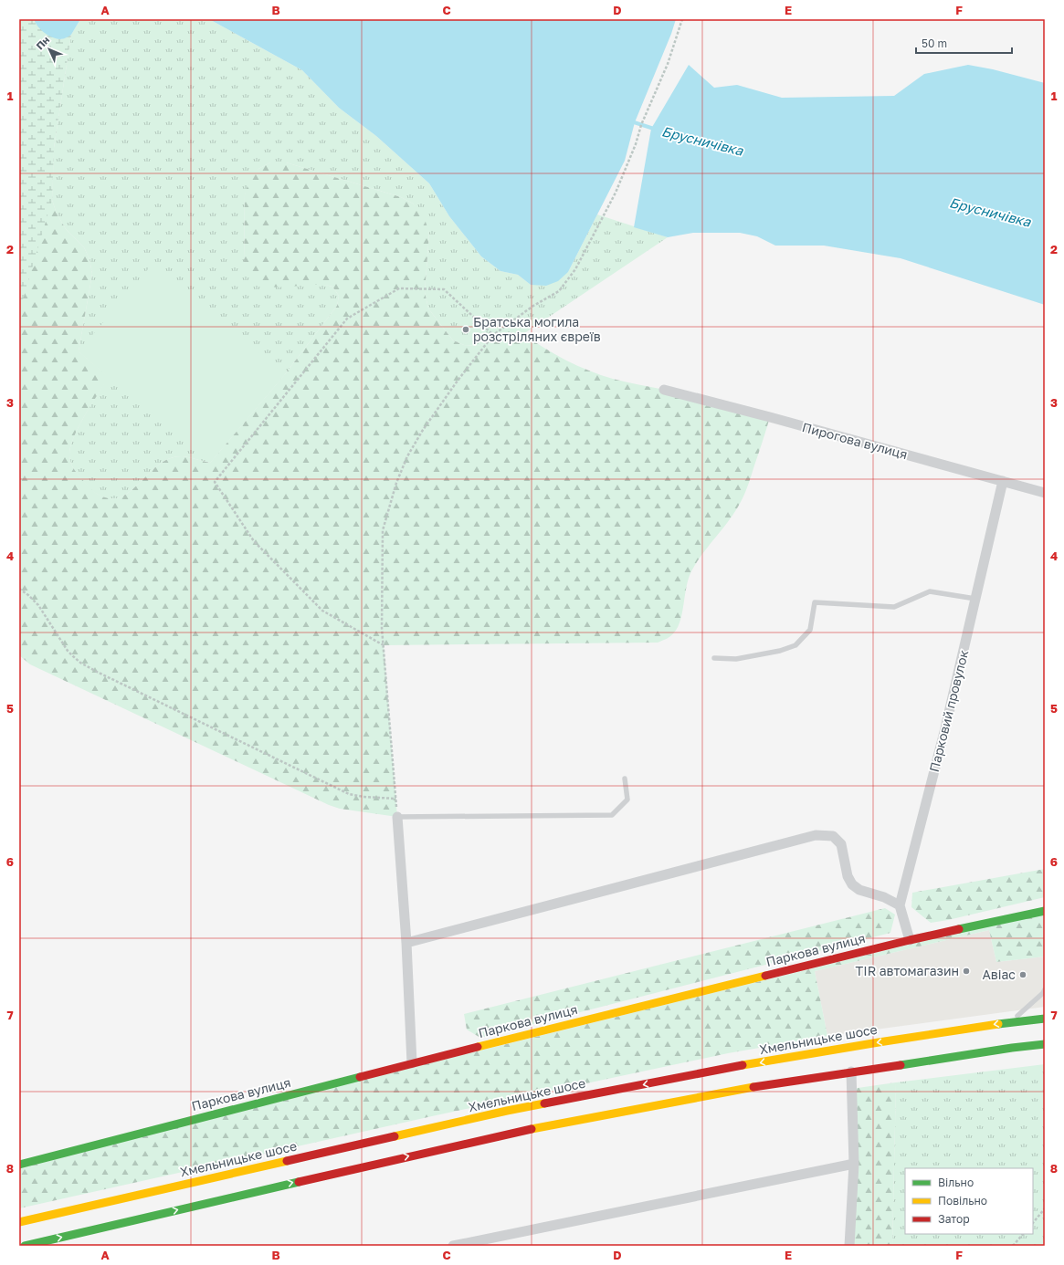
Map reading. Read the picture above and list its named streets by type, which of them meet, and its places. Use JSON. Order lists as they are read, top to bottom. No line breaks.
{"streets":{"main road":["Паркова вулиця","Хмельницьке шосе"],"street":["Пирогова вулиця","Парковий провулок"]},"crossings":[["Пирогова вулиця","Парковий провулок"]],"water":["Брусничівка"],"places":["Братська могила розстріляних євреїв","TIR автомагазин","Авіас"],"legend":["Вільно","Повільно","Затор"],"scale_bar":"50 m","north":"top left","grid":{"columns":["A","B","C","D","E","F"],"rows":["1","2","3","4","5","6","7","8"]}}
